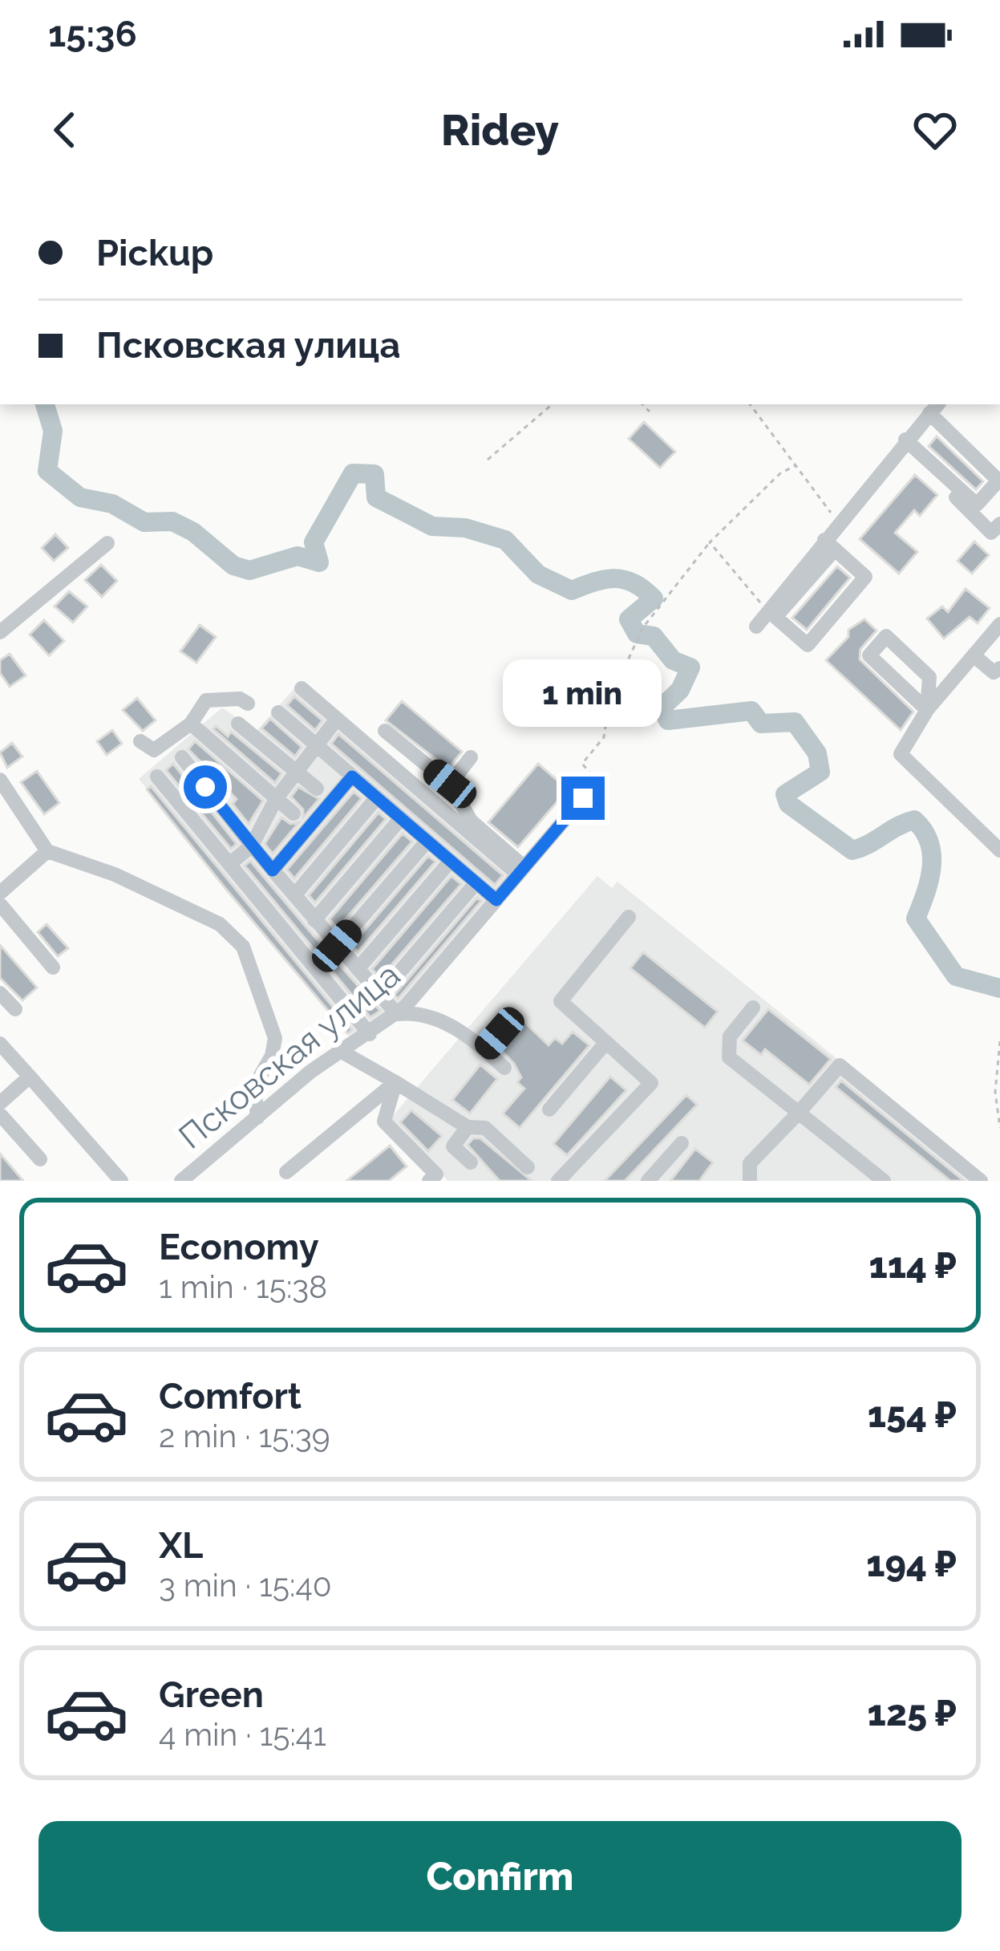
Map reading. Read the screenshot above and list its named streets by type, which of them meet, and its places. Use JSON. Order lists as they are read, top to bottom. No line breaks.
{"streets":{"street":["Псковская улица"]},"page":{"status":"15:36","header":"Ridey","banner":["Pickup","Псковская улица"],"bubble":"1 min","list":[{"name":"Economy","note":"1 min · 15:38","value":"114 ₽"},{"name":"Comfort","note":"2 min · 15:39","value":"154 ₽"},{"name":"XL","note":"3 min · 15:40","value":"194 ₽"},{"name":"Green","note":"4 min · 15:41","value":"125 ₽"}],"buttons":"Confirm"}}
